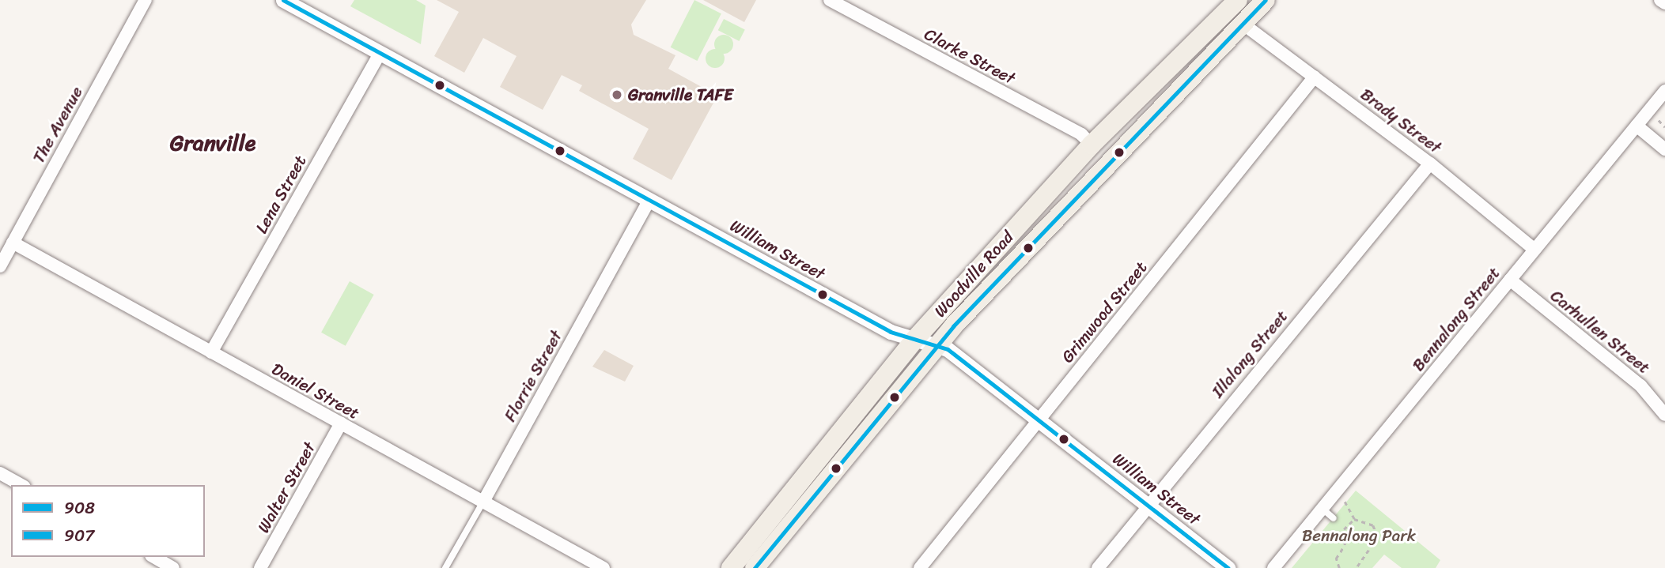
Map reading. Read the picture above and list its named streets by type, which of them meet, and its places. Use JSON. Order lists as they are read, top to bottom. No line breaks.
{"streets":{"main road":["Woodville Road"],"street":["Clarke Street","Brady Street","The Avenue","Lena Street","William Street","Grimwood Street","Bennalong Street","Carhullen Street","Illalong Street","Florrie Street","Daniel Street","Walter Street"]},"crossings":[["Clarke Street","Woodville Road"],["Brady Street","Woodville Road"],["Brady Street","Grimwood Street"],["Brady Street","Bennalong Street"],["Brady Street","Illalong Street"],["The Avenue","Daniel Street"],["Lena Street","William Street"],["Lena Street","Daniel Street"],["William Street","Woodville Road"],["William Street","Grimwood Street"],["William Street","Illalong Street"],["William Street","Florrie Street"],["Bennalong Street","Carhullen Street"],["Florrie Street","Daniel Street"],["Daniel Street","Walter Street"]],"districts":["Granville"],"parks":["Bennalong Park"],"places":["Granville TAFE"],"lines":["transit line 908","transit line 907"],"legend":["908","907"]}
